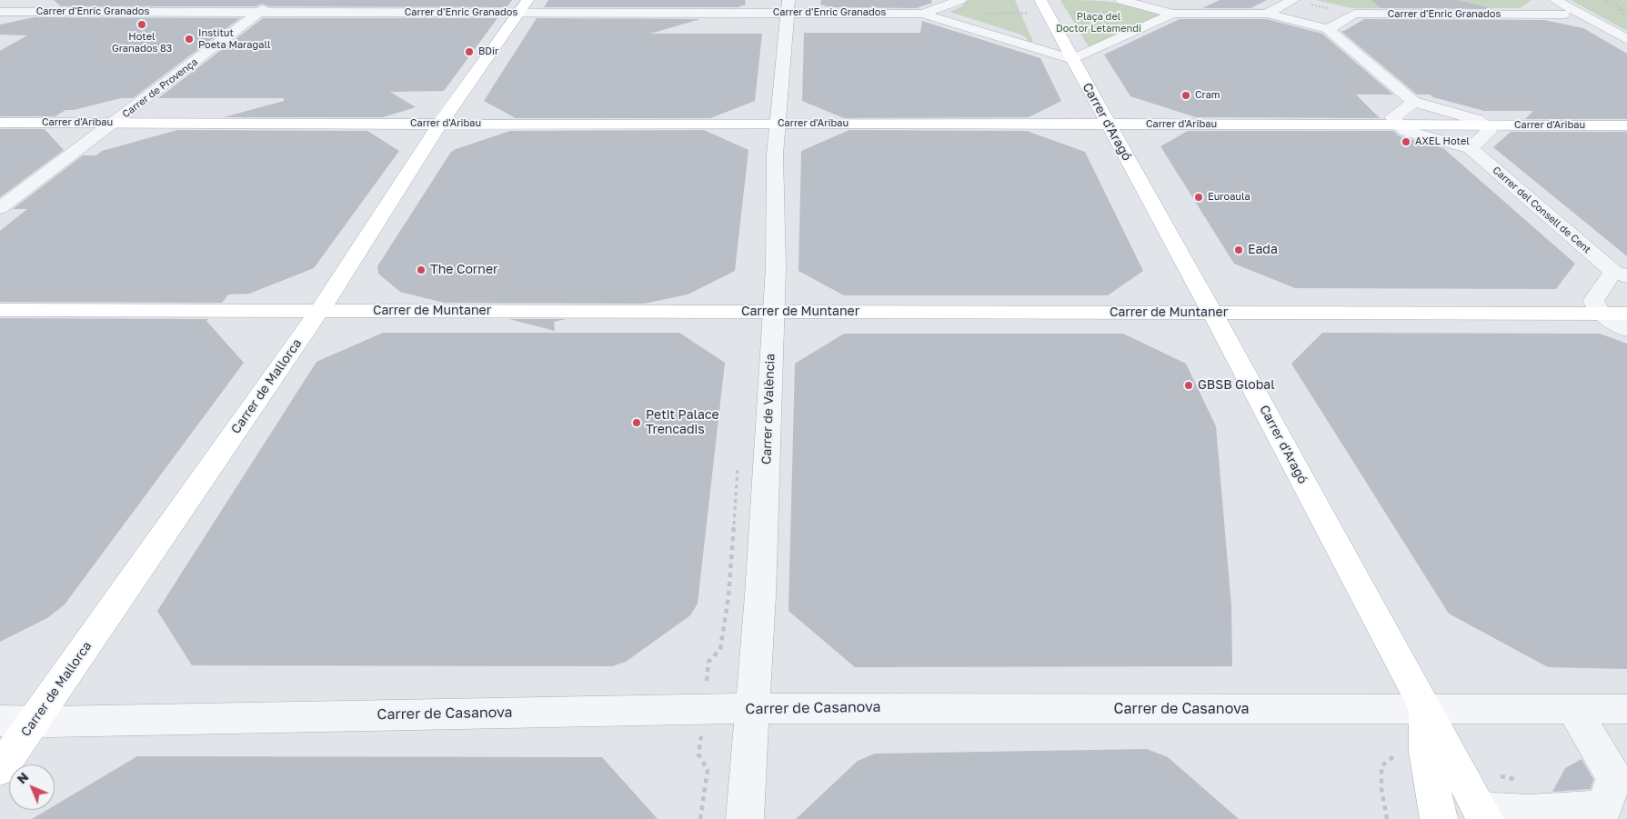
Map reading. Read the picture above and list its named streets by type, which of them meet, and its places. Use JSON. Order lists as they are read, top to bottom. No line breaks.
{"streets":{"main road":["Carrer d'Aragó","Carrer d'Aribau","Carrer de Muntaner","Carrer de Mallorca"],"street":["Carrer d'Enric Granados","Carrer de Provença","Carrer del Consell de Cent","Carrer de València","Carrer de Casanova"]},"crossings":[["Carrer d'Enric Granados","Carrer de Provença"],["Carrer d'Enric Granados","Carrer de Mallorca"],["Carrer d'Enric Granados","Carrer de València"],["Carrer de Provença","Carrer d'Aribau"],["Carrer d'Aragó","Carrer d'Aribau"],["Carrer d'Aragó","Carrer de Muntaner"],["Carrer d'Aragó","Carrer de Casanova"],["Carrer d'Aribau","Carrer del Consell de Cent"],["Carrer d'Aribau","Carrer de Mallorca"],["Carrer d'Aribau","Carrer de València"],["Carrer del Consell de Cent","Carrer de Muntaner"],["Carrer de Muntaner","Carrer de Mallorca"],["Carrer de Muntaner","Carrer de València"],["Carrer de Mallorca","Carrer de Casanova"],["Carrer de València","Carrer de Casanova"]],"parks":["Plaça del Doctor Letamendi"],"places":["Hotel Granados 83","Institut Poeta Maragall","BDir","Cram","AXEL Hotel","Euroaula","Eada","The Corner","GBSB Global","Petit Palace Trencadis"],"north":"top left"}
